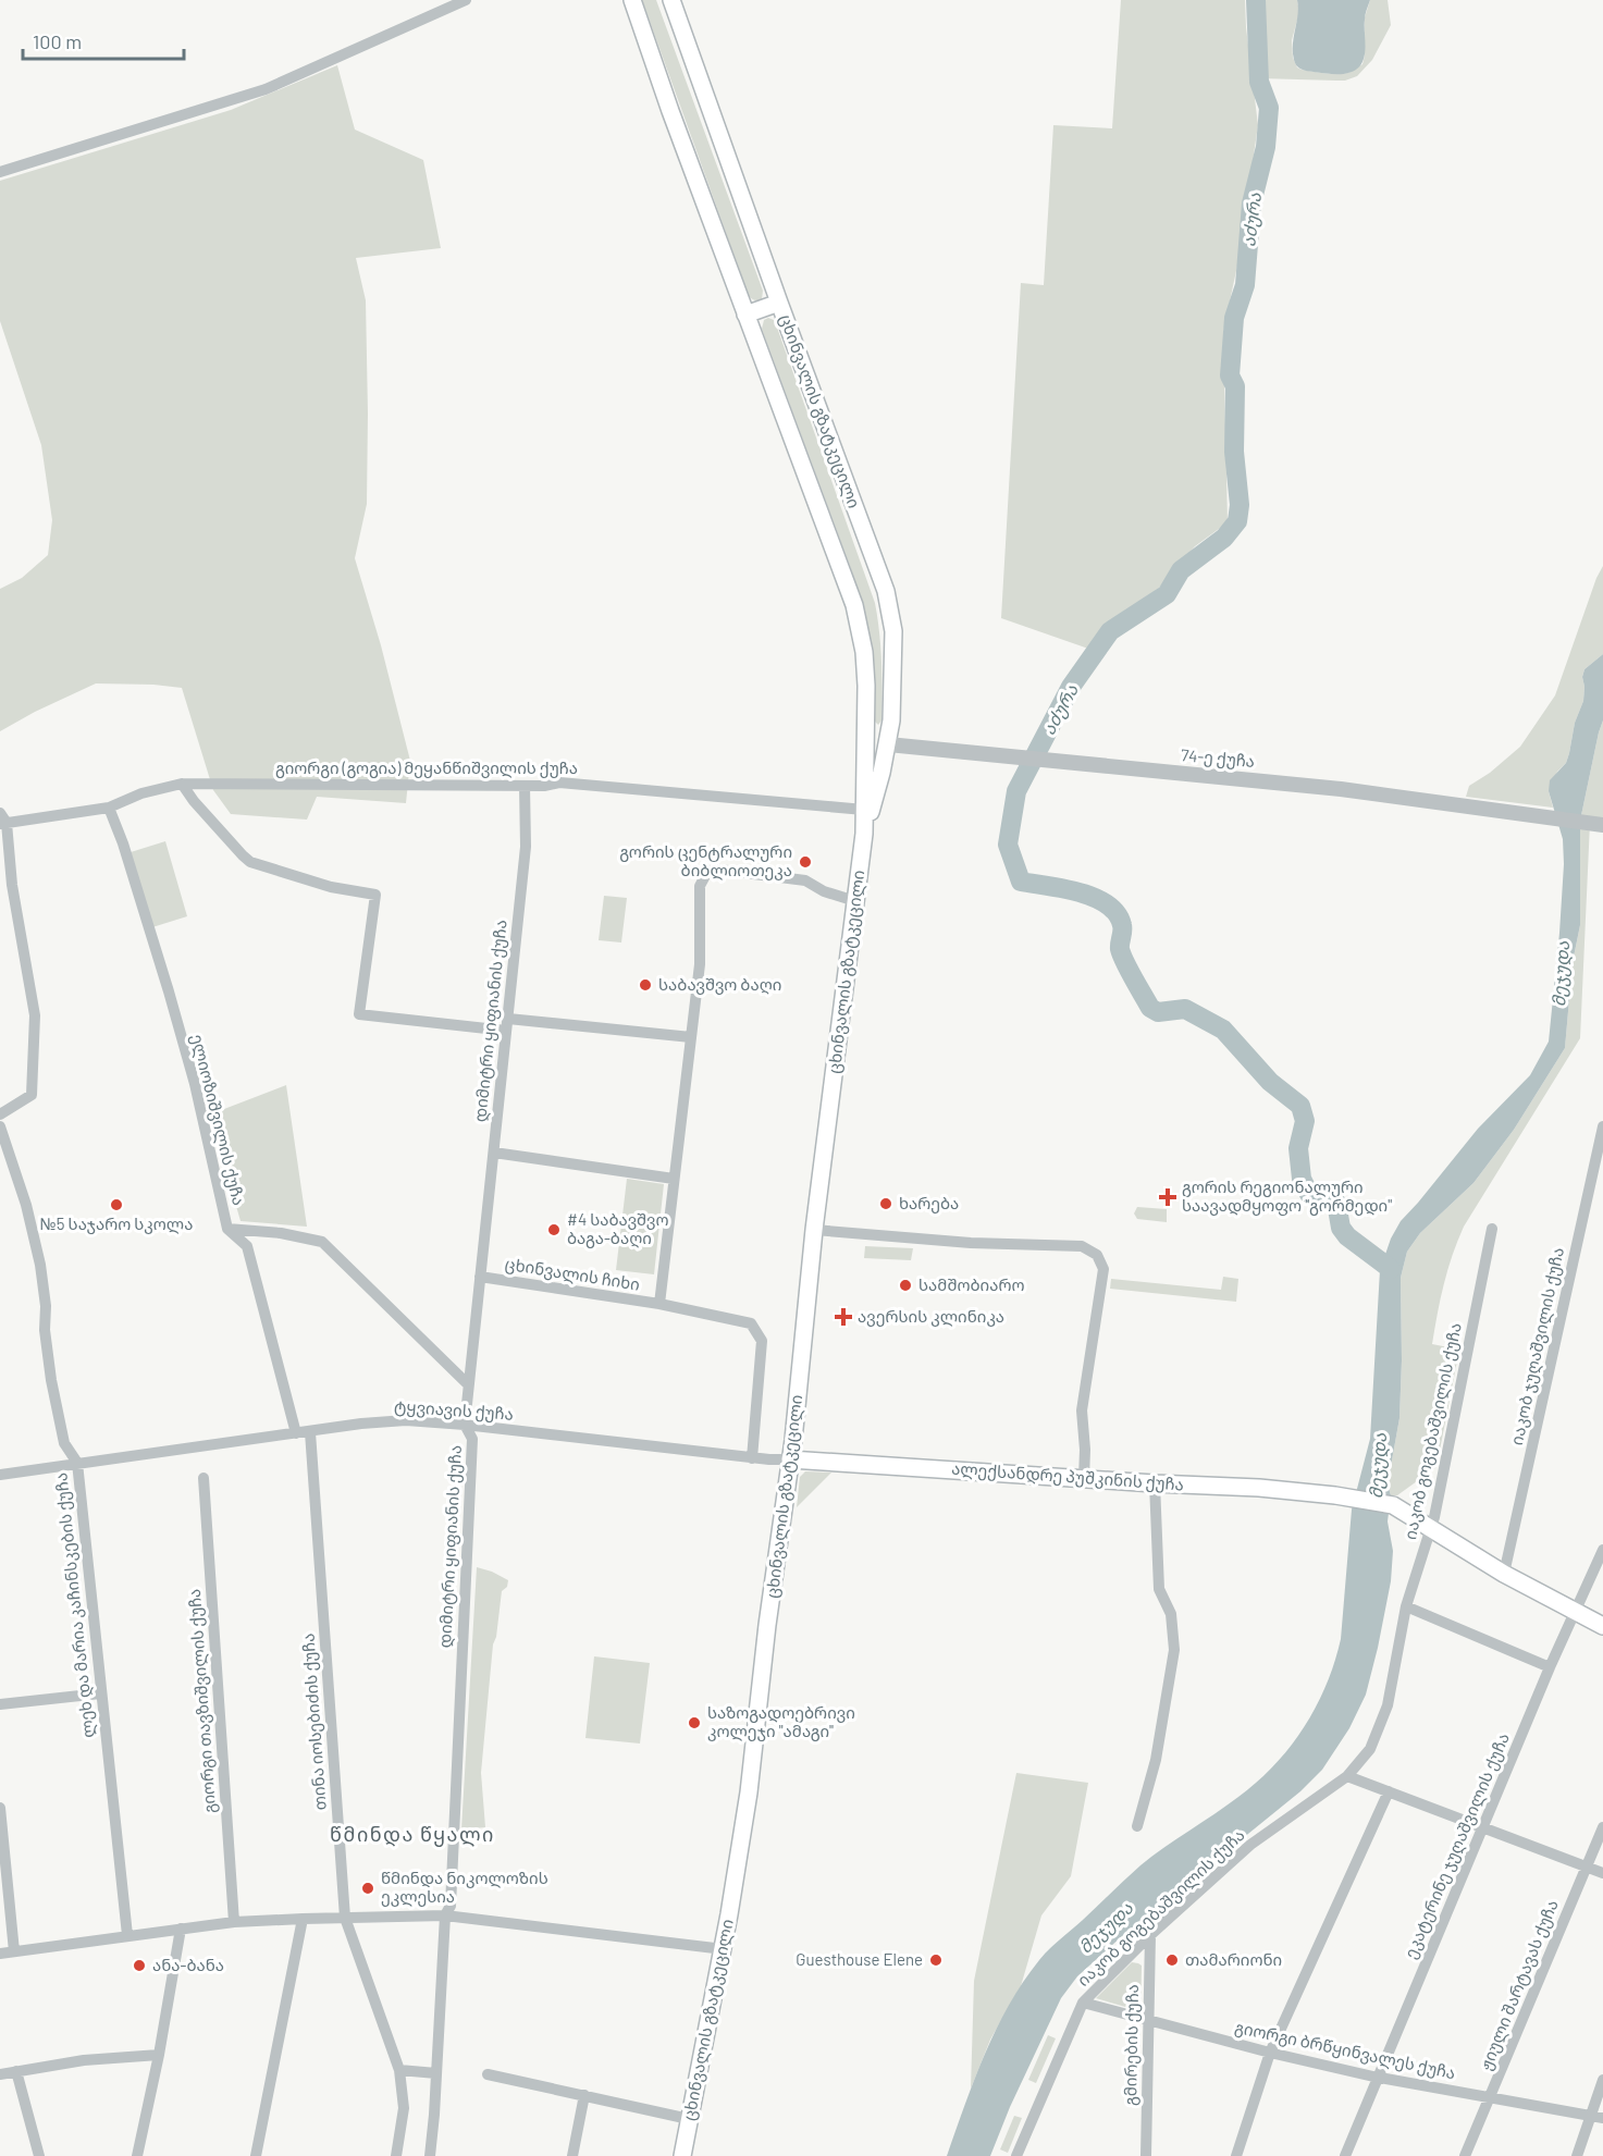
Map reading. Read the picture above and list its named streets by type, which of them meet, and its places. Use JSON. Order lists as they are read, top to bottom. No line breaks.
{"streets":{"main road":["ცხინვალის გზატკეცილი","ალექსანდრე პუშკინის ქუჩა"],"street":["74-ე ქუჩა","გიორგი (გოგია) მეყანწიშვილის ქუჩა","დიმიტრი ყიფიანის ქუჩა","ელიოზიშვილის ქუჩა","ცხინვალის ჩიხი","იაკობ ჯუღაშვილის ქუჩა","ტყვიავის ქუჩა","იაკობ გოგებაშვილის ქუჩა","ლეხ და მარია კაჩინსკების ქუჩა","გიორგი თავზიშვილის ქუჩა","თინა იოსებიძის ქუჩა","ეკატერინე ჯუღაშვილის ქუჩა","ჟიული შარტავას ქუჩა","გმირების ქუჩა","გიორგი ბრწყინვალეს ქუჩა"]},"crossings":[["ცხინვალის გზატკეცილი","74-ე ქუჩა"],["ცხინვალის გზატკეცილი","გიორგი (გოგია) მეყანწიშვილის ქუჩა"],["ცხინვალის გზატკეცილი","ტყვიავის ქუჩა"],["ცხინვალის გზატკეცილი","ალექსანდრე პუშკინის ქუჩა"],["გიორგი (გოგია) მეყანწიშვილის ქუჩა","დიმიტრი ყიფიანის ქუჩა"],["გიორგი (გოგია) მეყანწიშვილის ქუჩა","ელიოზიშვილის ქუჩა"],["დიმიტრი ყიფიანის ქუჩა","ელიოზიშვილის ქუჩა"],["დიმიტრი ყიფიანის ქუჩა","ცხინვალის ჩიხი"],["დიმიტრი ყიფიანის ქუჩა","ტყვიავის ქუჩა"],["ცხინვალის ჩიხი","ტყვიავის ქუჩა"],["ტყვიავის ქუჩა","ალექსანდრე პუშკინის ქუჩა"],["ტყვიავის ქუჩა","ლეხ და მარია კაჩინსკების ქუჩა"],["ტყვიავის ქუჩა","თინა იოსებიძის ქუჩა"],["იაკობ გოგებაშვილის ქუჩა","ალექსანდრე პუშკინის ქუჩა"],["იაკობ გოგებაშვილის ქუჩა","გმირების ქუჩა"],["იაკობ გოგებაშვილის ქუჩა","გიორგი ბრწყინვალეს ქუჩა"],["ეკატერინე ჯუღაშვილის ქუჩა","გიორგი ბრწყინვალეს ქუჩა"],["ჟიული შარტავას ქუჩა","გიორგი ბრწყინვალეს ქუჩა"],["გმირების ქუჩა","გიორგი ბრწყინვალეს ქუჩა"]],"districts":["წმინდა წყალი"],"water":["აძურა","მეჯუდა"],"places":{"other":["გორის ცენტრალური ბიბლიოთეკა","საბავშვო ბაღი","ხარება","№5 საჯარო სკოლა","#4 საბავშვო ბაგა-ბაღი","სამშობიარო","საზოგადოებრივი კოლეჯი \"ამაგი\"","წმინდა ნიკოლოზის ეკლესია","Guesthouse Elene","თამარიონი","ანა-ბანა"],"health":["გორის რეგიონალური საავადმყოფო \"გორმედი\"","ავერსის კლინიკა"]},"scale_bar":"100 m"}
